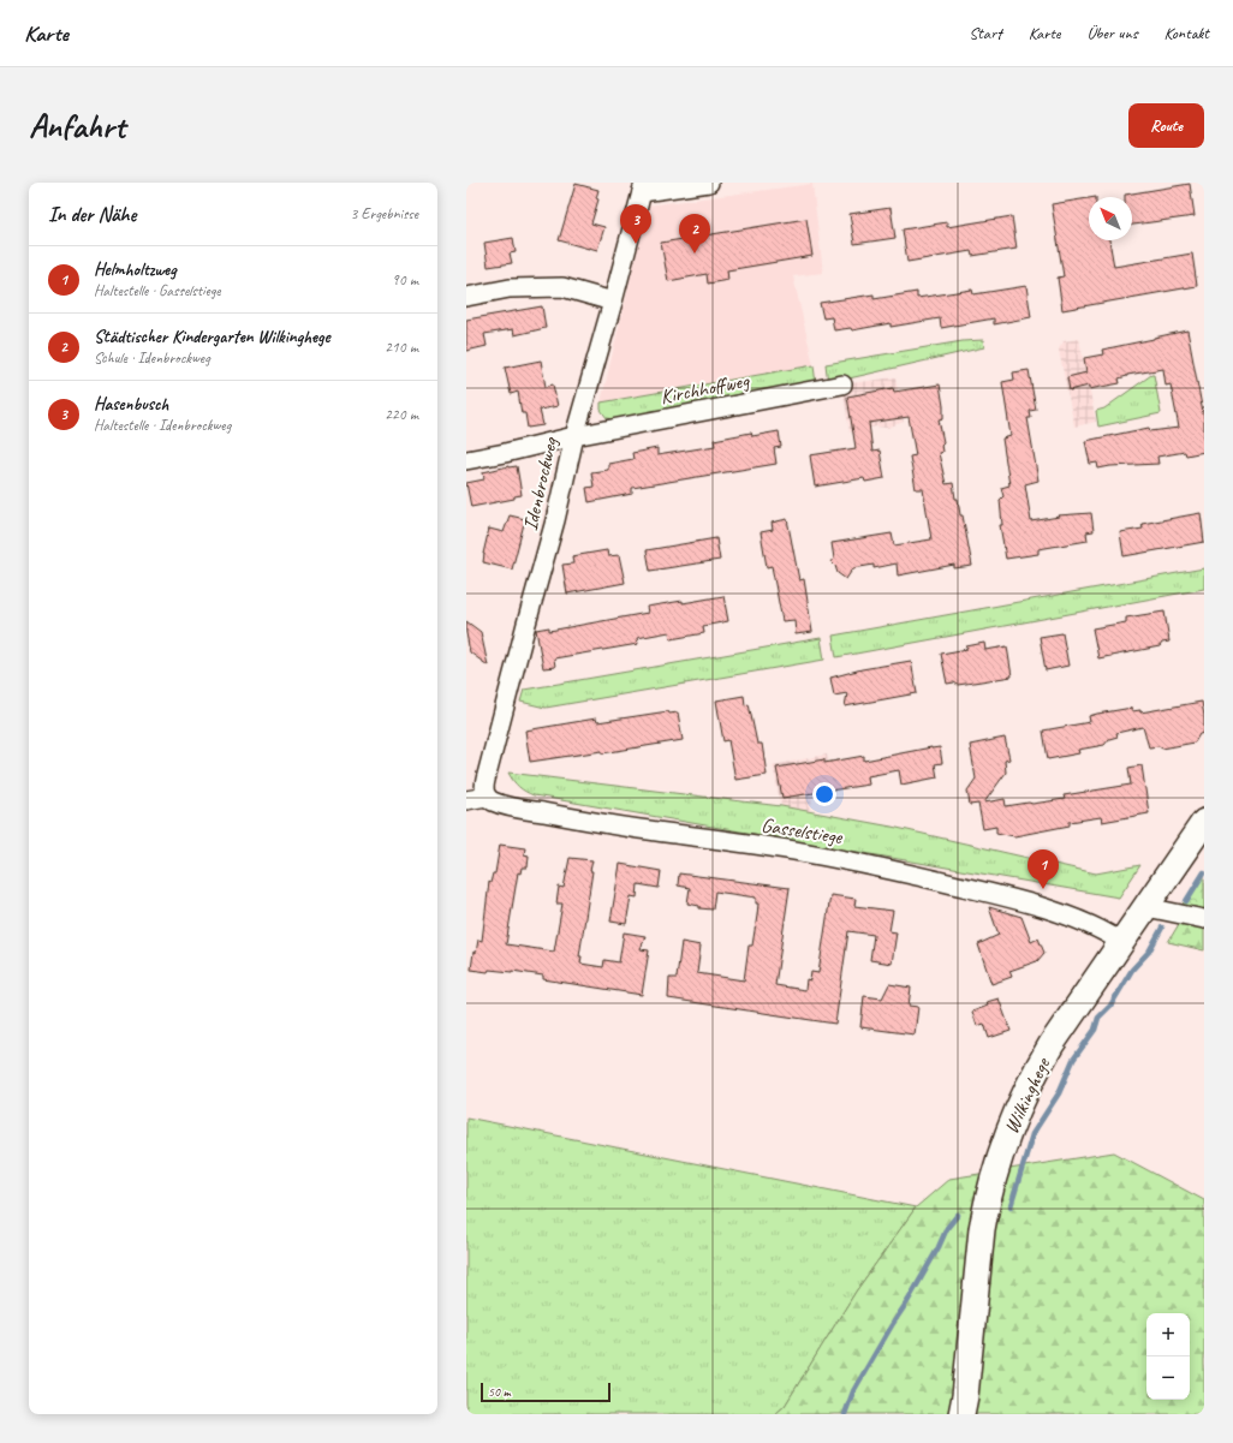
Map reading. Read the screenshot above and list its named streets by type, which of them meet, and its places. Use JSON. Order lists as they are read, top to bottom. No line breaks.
{"streets":{"street":["Kirchhoffweg","Idenbrockweg","Gasselstiege","Wilkinghege"]},"crossings":[["Kirchhoffweg","Idenbrockweg"],["Idenbrockweg","Gasselstiege"],["Gasselstiege","Wilkinghege"]],"scale_bar":"50 m","north":"top left","page":{"header":"Karte","nav":["Start","Karte","Über uns","Kontakt"],"buttons":"Route","title":"Anfahrt","heading":["In der Nähe","3 Ergebnisse"],"pins":["3","2","1"],"list":[{"mark":"1","name":"Helmholtzweg","note":"Haltestelle · Gasselstiege","value":"90 m"},{"mark":"2","name":"Städtischer Kindergarten Wilkinghege","note":"Schule · Idenbrockweg","value":"210 m"},{"mark":"3","name":"Hasenbusch","note":"Haltestelle · Idenbrockweg","value":"220 m"}],"map_buttons":["+","−"],"scale":"50 m"}}
